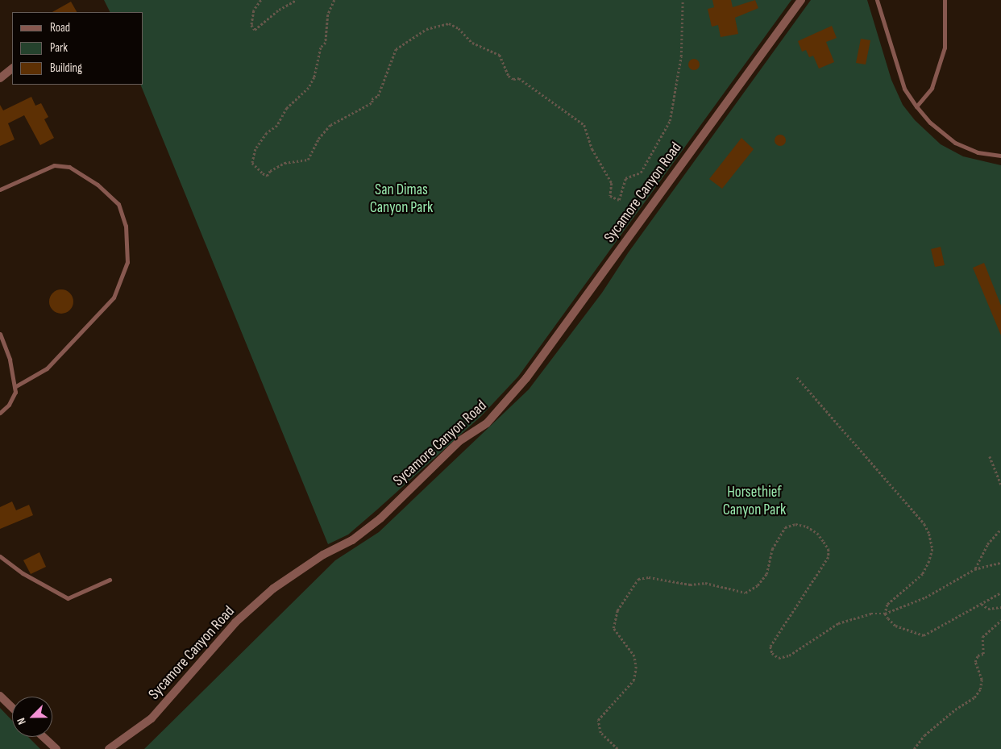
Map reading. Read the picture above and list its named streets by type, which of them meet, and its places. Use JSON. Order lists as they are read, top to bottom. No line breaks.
{"streets":{"street":["Sycamore Canyon Road"]},"parks":["San Dimas Canyon Park","Horsethief Canyon Park"],"legend":["Road","Park","Building"],"north":"bottom left"}
